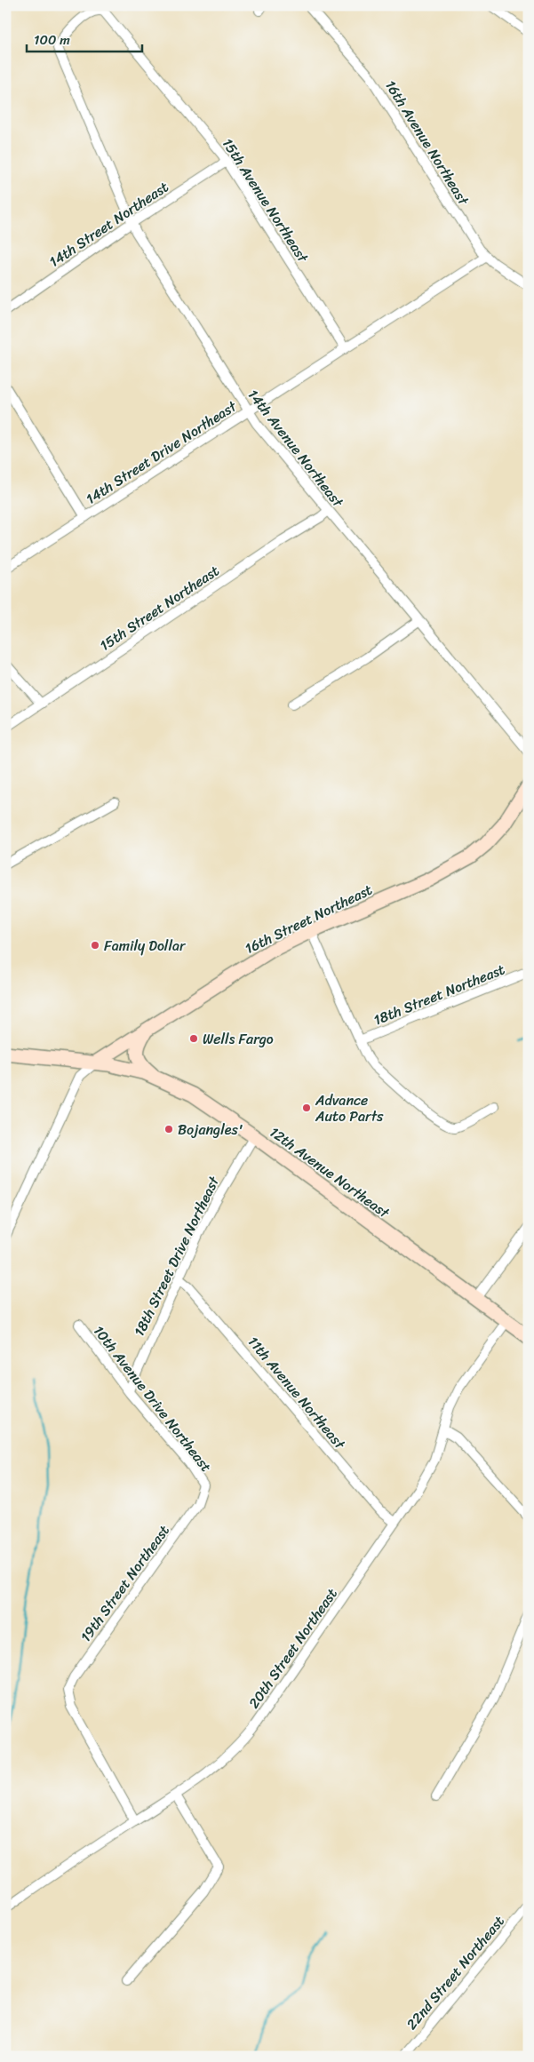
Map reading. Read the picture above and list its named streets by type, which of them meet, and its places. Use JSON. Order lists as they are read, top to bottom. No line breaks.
{"streets":{"main road":["16th Street Northeast","12th Avenue Northeast"],"street":["16th Avenue Northeast","15th Avenue Northeast","14th Street Northeast","14th Avenue Northeast","14th Street Drive Northeast","15th Street Northeast","18th Street Northeast","18th Street Drive Northeast","11th Avenue Northeast","10th Avenue Drive Northeast","19th Street Northeast","20th Street Northeast","22nd Street Northeast"]},"crossings":[["16th Avenue Northeast","14th Street Drive Northeast"],["15th Avenue Northeast","14th Street Northeast"],["15th Avenue Northeast","14th Avenue Northeast"],["15th Avenue Northeast","14th Street Drive Northeast"],["14th Street Northeast","14th Avenue Northeast"],["14th Avenue Northeast","14th Street Drive Northeast"],["14th Avenue Northeast","15th Street Northeast"],["16th Street Northeast","12th Avenue Northeast"],["12th Avenue Northeast","18th Street Drive Northeast"],["12th Avenue Northeast","20th Street Northeast"],["18th Street Drive Northeast","11th Avenue Northeast"],["18th Street Drive Northeast","10th Avenue Drive Northeast"],["11th Avenue Northeast","20th Street Northeast"],["10th Avenue Drive Northeast","19th Street Northeast"],["19th Street Northeast","20th Street Northeast"]],"places":["Family Dollar","Wells Fargo","Advance Auto Parts","Bojangles'"],"scale_bar":"100 m"}
